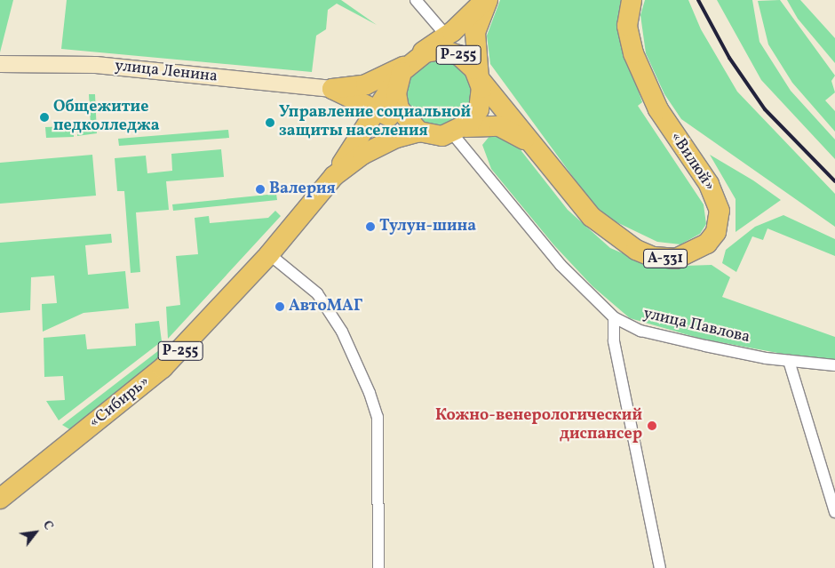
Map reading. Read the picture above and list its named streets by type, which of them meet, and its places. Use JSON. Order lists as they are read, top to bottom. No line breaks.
{"streets":{"highway":["Р-255","«Вилюй»","А-331","«Сибирь»"],"main road":["улица Ленина"],"street":["улица Павлова"]},"crossings":[["Р-255","А-331"],["Р-255","улица Павлова"],["Р-255","«Сибирь»"],["«Вилюй»","А-331"],["А-331","улица Павлова"]],"places":["Общежитие педколледжа","Управление социальной защиты населения","Валерия","Тулун-шина","АвтоМАГ","Кожно-венерологический диспансер"],"north":"top right"}
